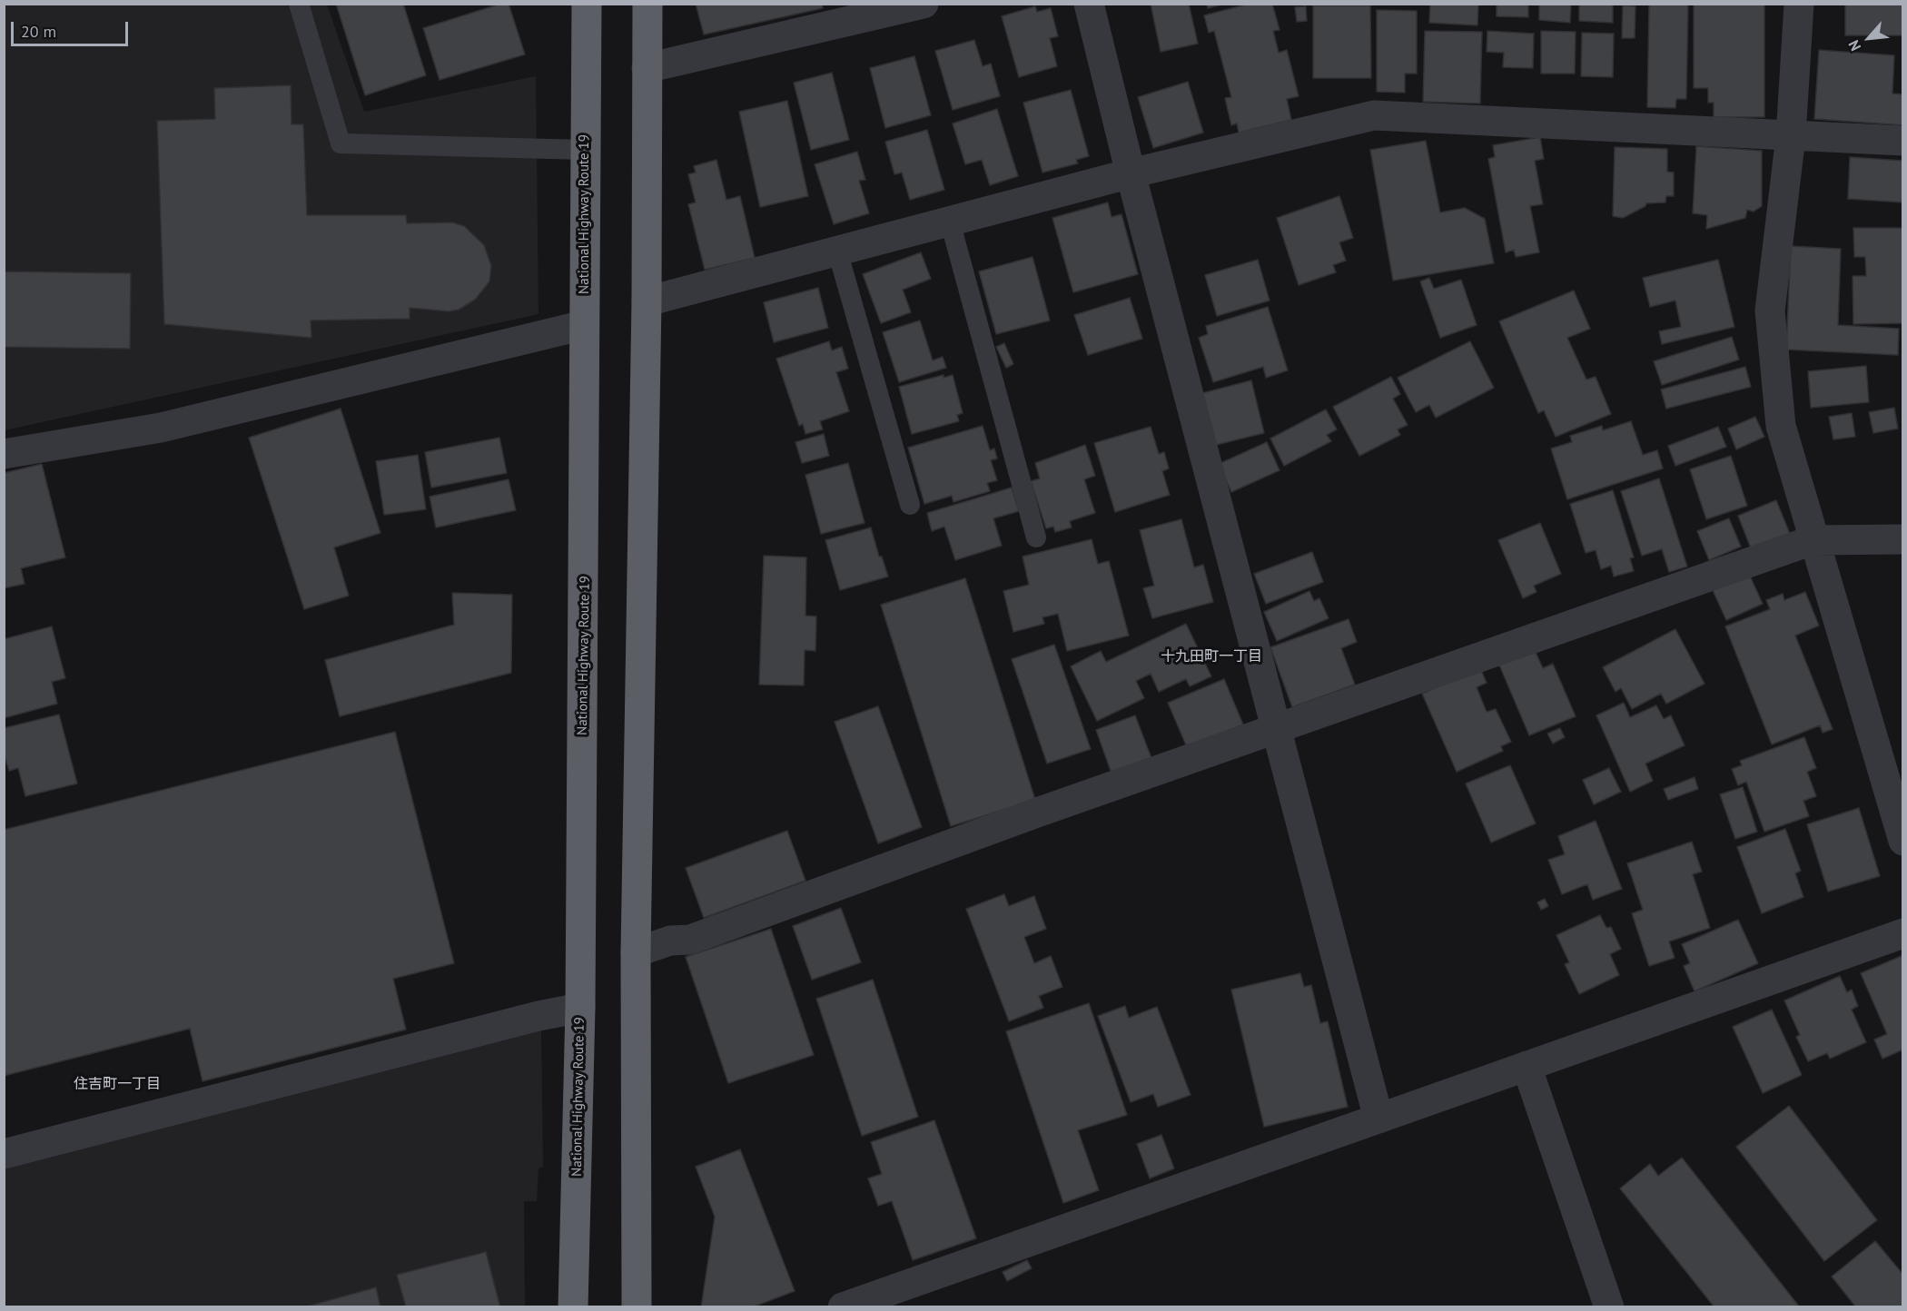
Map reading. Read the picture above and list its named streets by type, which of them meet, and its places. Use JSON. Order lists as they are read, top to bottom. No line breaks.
{"streets":{"highway":["National Highway Route 19"]},"districts":["十九田町一丁目","住吉町一丁目"],"scale_bar":"20 m","north":"bottom left"}
